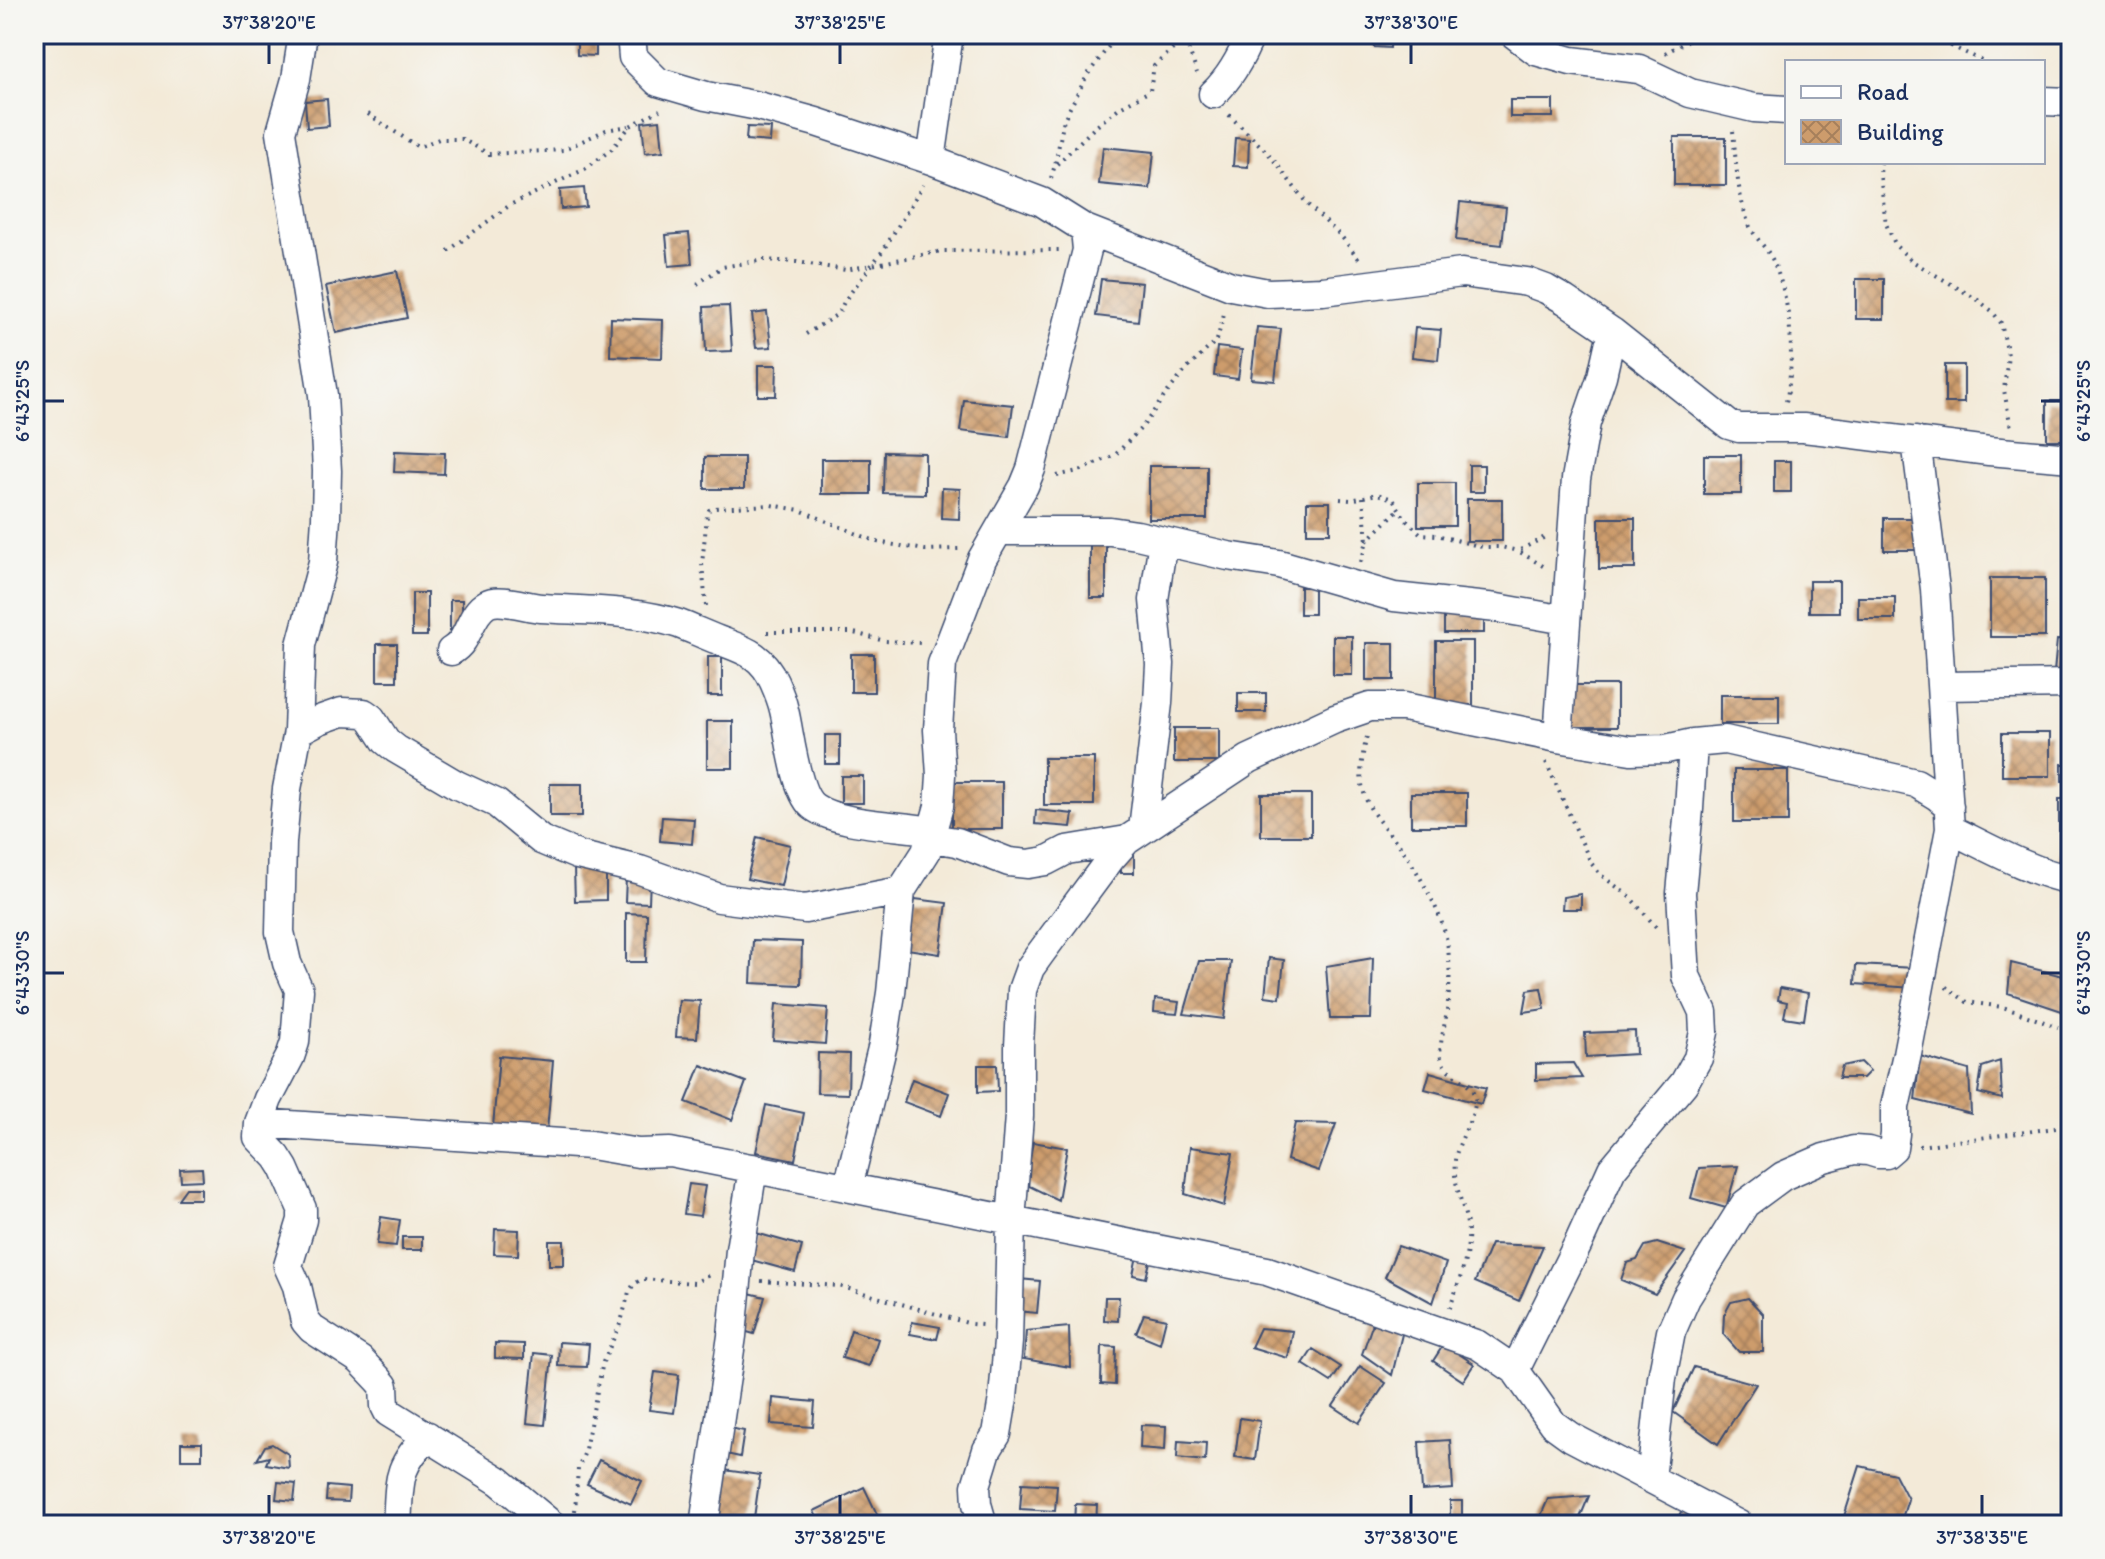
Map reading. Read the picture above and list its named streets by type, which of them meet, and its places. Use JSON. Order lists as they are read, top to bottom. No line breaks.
{"legend":["Road","Building"],"coordinates":["37°38'20\"E","37°38'25\"E","37°38'30\"E","6°43'25\"S","6°43'30\"S","37°38'35\"E"]}
